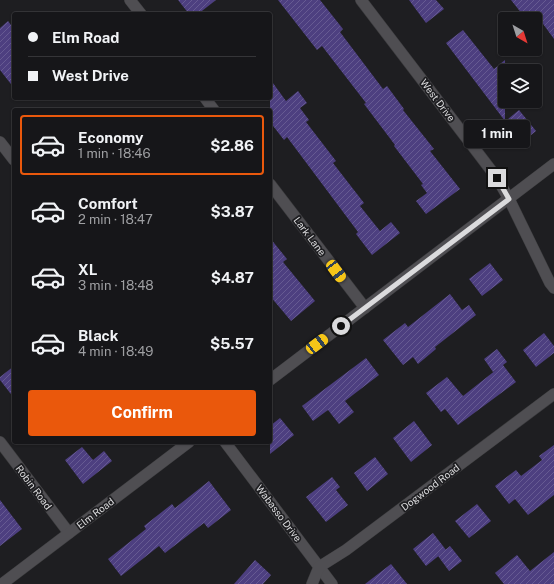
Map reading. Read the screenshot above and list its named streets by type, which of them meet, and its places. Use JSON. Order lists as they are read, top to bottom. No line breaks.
{"streets":{"street":["West Drive","Lark Lane","Robin Road","Dogwood Road","Elm Road","Wabasso Drive"]},"crossings":[["Robin Road","Elm Road"],["Dogwood Road","Wabasso Drive"]],"north":"bottom right","page":{"banner":["Elm Road","West Drive"],"list":[{"name":"Economy","note":"1 min · 18:46","value":"$2.86"},{"name":"Comfort","note":"2 min · 18:47","value":"$3.87"},{"name":"XL","note":"3 min · 18:48","value":"$4.87"},{"name":"Black","note":"4 min · 18:49","value":"$5.57"}],"bubble":"1 min","buttons":"Confirm"}}
